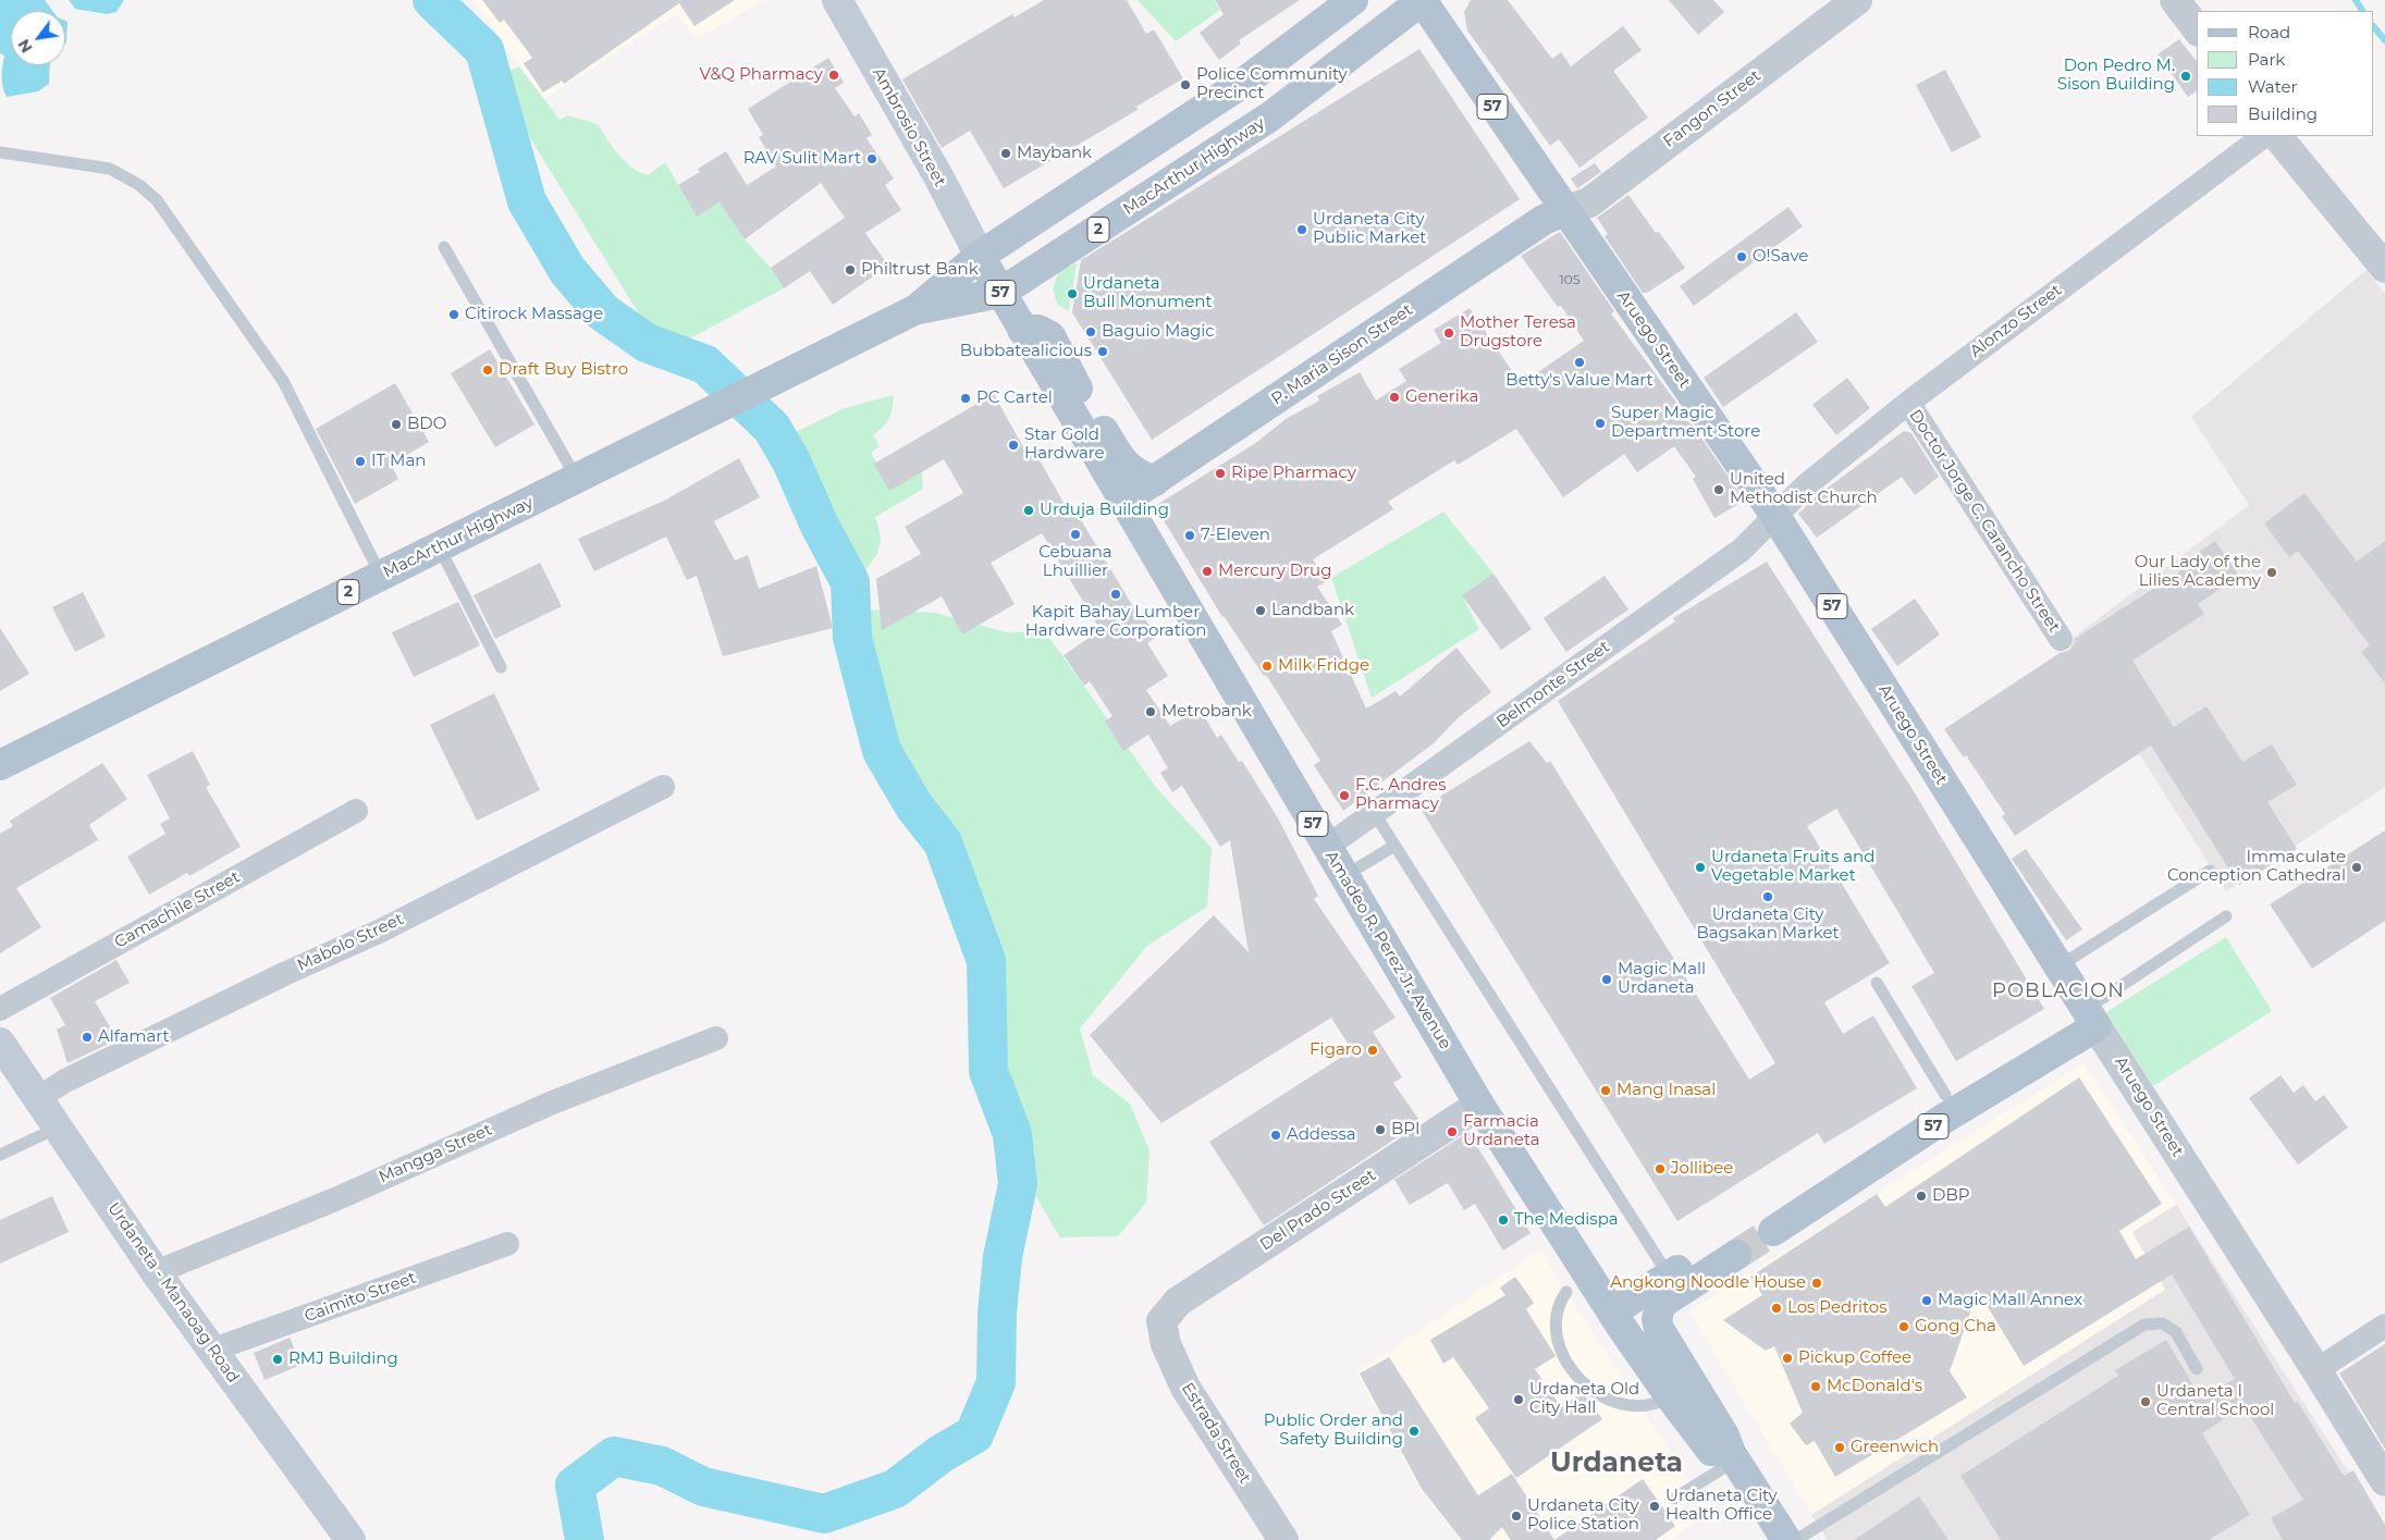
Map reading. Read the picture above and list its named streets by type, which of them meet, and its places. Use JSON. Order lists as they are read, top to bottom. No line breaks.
{"streets":{"main road":["57","Ambrosio Street","MacArthur Highway","2","Aruego Street","P. Maria Sison Street","Amadeo R. Perez Jr. Avenue","Urdaneta - Manaoag Road"],"street":["Fangon Street","Alonzo Street","Doctor Jorge C. Carancho Street","Belmonte Street","Camachile Street","Mabolo Street","Mangga Street","Del Prado Street","Caimito Street","Estrada Street"]},"crossings":[["57","Aruego Street"],["Fangon Street","Aruego Street"],["Fangon Street","P. Maria Sison Street"],["Ambrosio Street","MacArthur Highway"],["Ambrosio Street","Amadeo R. Perez Jr. Avenue"],["MacArthur Highway","Aruego Street"],["MacArthur Highway","Amadeo R. Perez Jr. Avenue"],["Alonzo Street","Aruego Street"],["Alonzo Street","Doctor Jorge C. Carancho Street"],["Alonzo Street","Belmonte Street"],["Aruego Street","P. Maria Sison Street"],["Aruego Street","Belmonte Street"],["P. Maria Sison Street","Amadeo R. Perez Jr. Avenue"],["Belmonte Street","Amadeo R. Perez Jr. Avenue"],["Mabolo Street","Urdaneta - Manaoag Road"],["Amadeo R. Perez Jr. Avenue","Del Prado Street"],["Mangga Street","Urdaneta - Manaoag Road"],["Del Prado Street","Estrada Street"],["Urdaneta - Manaoag Road","Caimito Street"]],"districts":["POBLACION","Urdaneta"],"places":["V&Q Pharmacy","Don Pedro M. Sison Building","Police Community Precinct","Maybank","RAV Sulit Mart","Urdaneta City Public Market","O!Save","Philtrust Bank","Urdaneta Bull Monument","Citirock Massage","Baguio Magic","Mother Teresa Drugstore","Bubbatealicious","Betty's Value Mart","Draft Buy Bistro","Generika","PC Cartel","Super Magic Department Store","BDO","Star Gold Hardware","IT Man","Ripe Pharmacy","United Methodist Church","Urduja Building","Cebuana Lhuillier","7-Eleven","Mercury Drug","Our Lady of the Lilies Academy","Kapit Bahay Lumber Hardware Corporation","Landbank","Milk Fridge","Metrobank","F.C. Andres Pharmacy","Urdaneta Fruits and Vegetable Market","Immaculate Conception Cathedral","Urdaneta City Bagsakan Market","Magic Mall Urdaneta","Alfamart","Figaro","Mang Inasal","BPI","Farmacia Urdaneta","Addessa","Jollibee","DBP","The Medispa","Angkong Noodle House","Magic Mall Annex","Los Pedritos","Gong Cha","Pickup Coffee","RMJ Building","McDonald's","Urdaneta Old City Hall","Urdaneta I Central School","Public Order and Safety Building","Greenwich","Urdaneta City Health Office","Urdaneta City Police Station"],"house_numbers":["105"],"legend":["Road","Park","Water","Building"],"north":"bottom left"}
